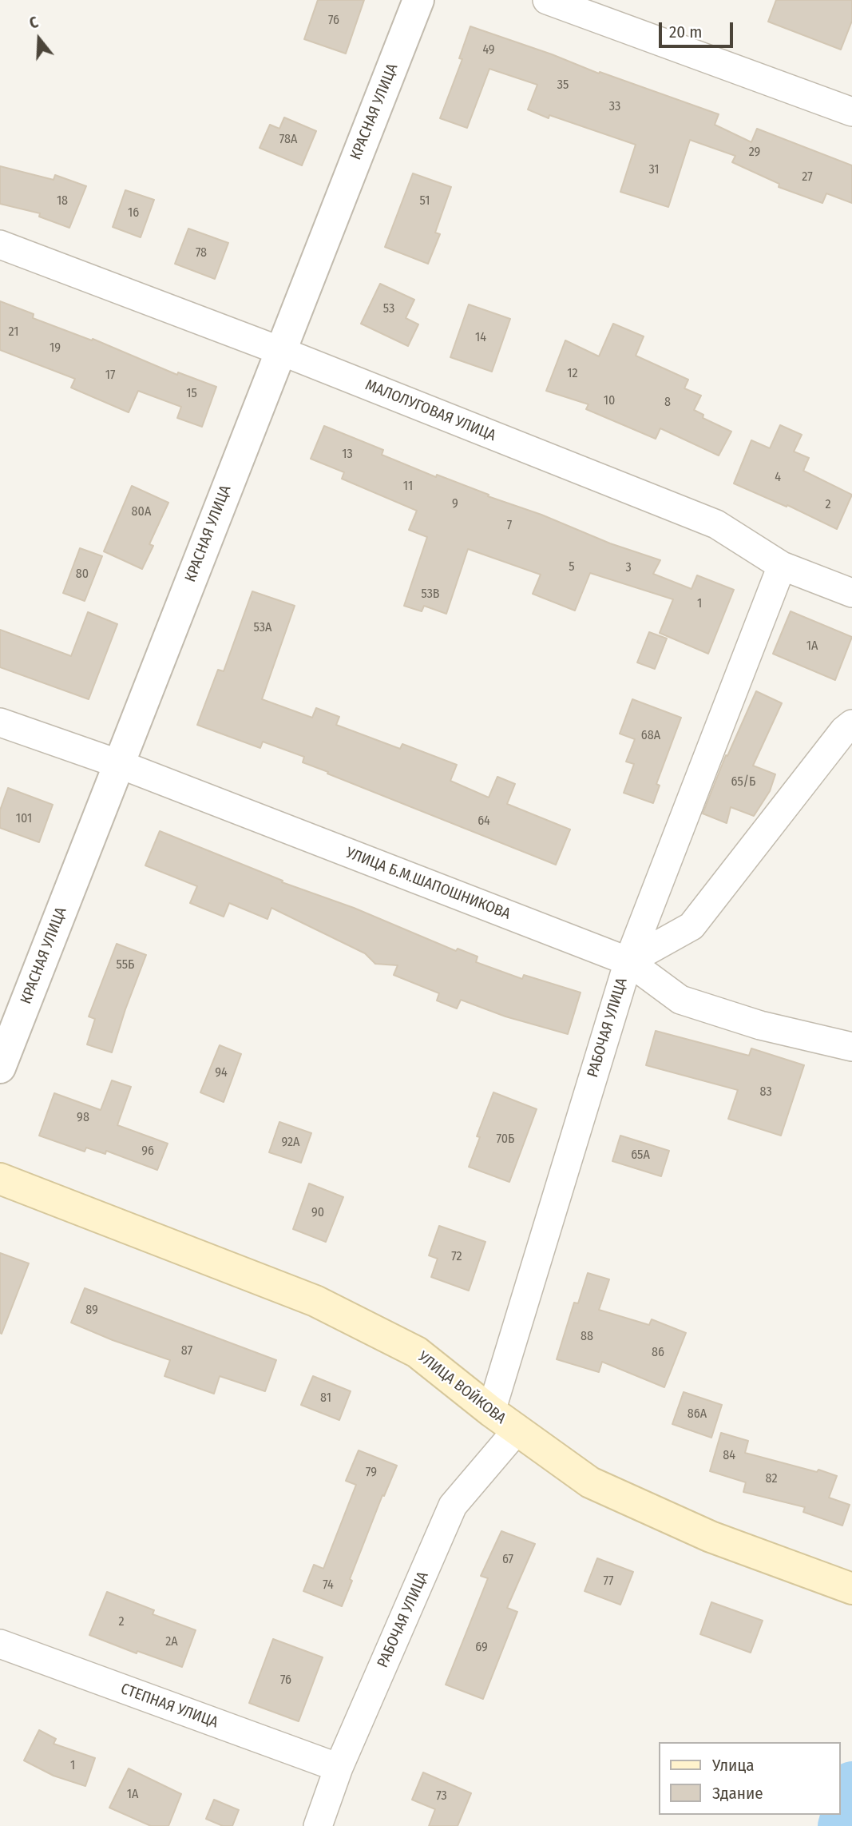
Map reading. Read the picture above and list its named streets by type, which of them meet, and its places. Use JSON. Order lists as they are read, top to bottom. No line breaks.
{"streets":{"main road":["УЛИЦА ВОЙКОВА"],"street":["КРАСНАЯ УЛИЦА","МАЛОЛУГОВАЯ УЛИЦА","УЛИЦА Б.М.ШАПОШНИКОВА","РАБОЧАЯ УЛИЦА","СТЕПНАЯ УЛИЦА"]},"crossings":[["КРАСНАЯ УЛИЦА","МАЛОЛУГОВАЯ УЛИЦА"],["КРАСНАЯ УЛИЦА","УЛИЦА Б.М.ШАПОШНИКОВА"],["УЛИЦА Б.М.ШАПОШНИКОВА","РАБОЧАЯ УЛИЦА"],["РАБОЧАЯ УЛИЦА","УЛИЦА ВОЙКОВА"],["РАБОЧАЯ УЛИЦА","СТЕПНАЯ УЛИЦА"]],"house_numbers":["76","49","35","33","78А","29","31","27","18","51","16","78","53","21","14","19","12","17","15","10","8","13","4","11","9","2","80А","7","5","3","80","53В","1","53А","1А","68А","65/Б","101","64","55Б","94","83","98","70Б","92А","96","65А","90","72","89","88","87","86","81","86А","84","79","82","67","77","74","2","2А","69","76","1","1А","73"],"legend":["Улица","Здание"],"scale_bar":"20 m","north":"top"}
